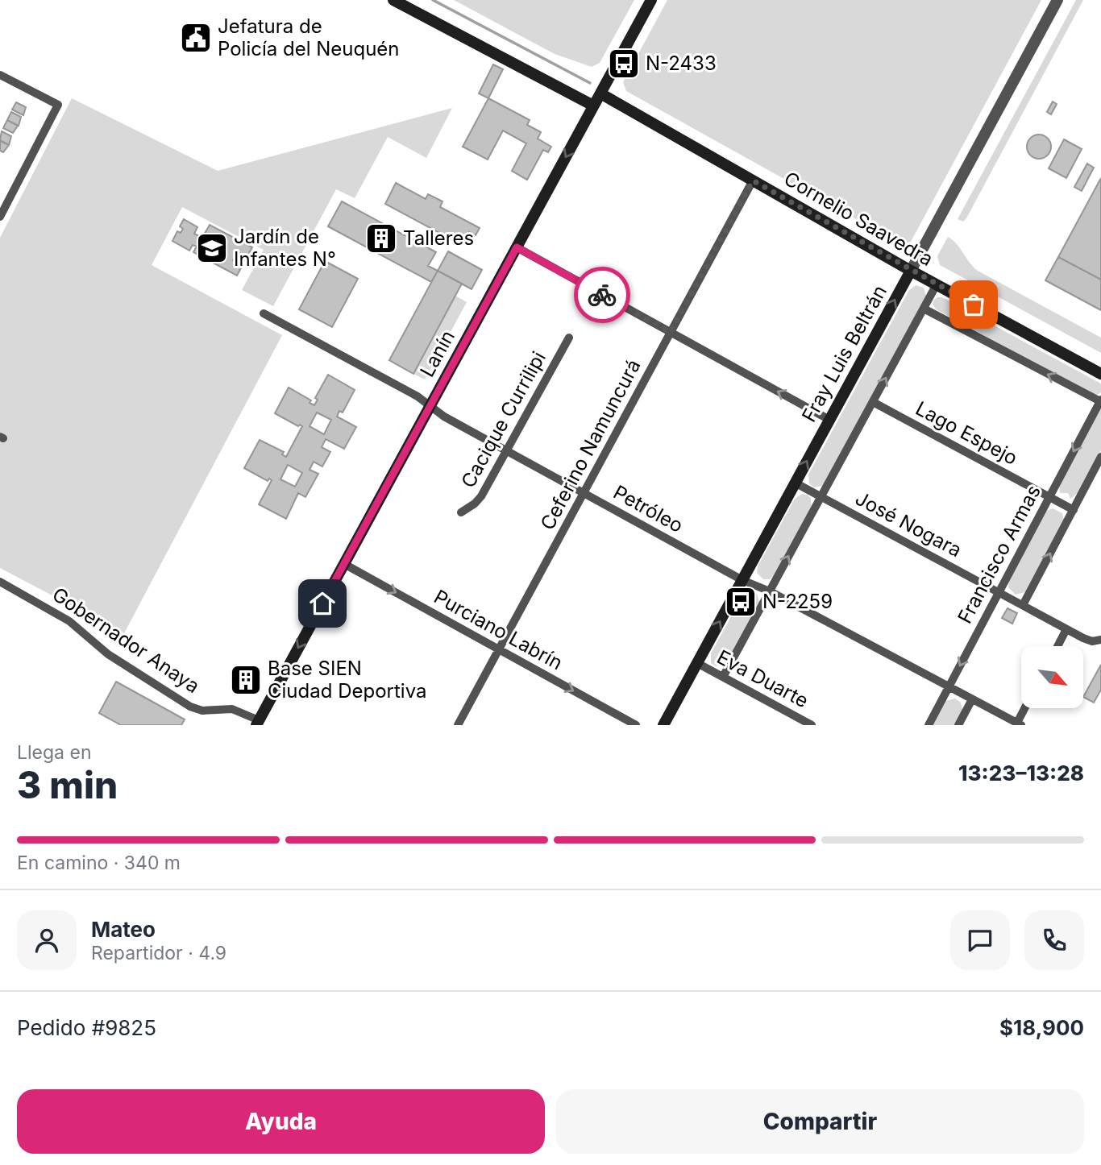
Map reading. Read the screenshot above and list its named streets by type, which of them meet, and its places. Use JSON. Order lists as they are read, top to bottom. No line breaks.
{"streets":{"main road":["Cornelio Saavedra","Lanín","Fray Luis Beltrán"],"street":["Cacique Currilipi","Lago Espejo","Ceferino Namuncurá","Petróleo","José Nogara","Francisco Armas","Purciano Labrín","Gobernador Anaya","Eva Duarte"]},"crossings":[["Cornelio Saavedra","Lanín"],["Cornelio Saavedra","Fray Luis Beltrán"],["Cornelio Saavedra","Ceferino Namuncurá"],["Lanín","Petróleo"],["Lanín","Purciano Labrín"],["Lanín","Gobernador Anaya"],["Fray Luis Beltrán","Petróleo"],["Fray Luis Beltrán","José Nogara"],["Fray Luis Beltrán","Eva Duarte"],["Cacique Currilipi","Petróleo"],["Lago Espejo","Francisco Armas"],["Ceferino Namuncurá","Petróleo"],["Ceferino Namuncurá","Purciano Labrín"],["Petróleo","Francisco Armas"],["José Nogara","Francisco Armas"]],"one_way":["Lanín","Francisco Armas","Purciano Labrín"],"places":{"public building":["Jefatura de Policía del Neuquén"],"bus stop":["N-2433","N-2259"],"building":["Talleres","Base SIEN Ciudad Deportiva"],"school or university":["Jardín de Infantes N°"]},"north":"bottom right","page":{"heading":["3 min","Llega en","13:23–13:28"],"panel":["Mateo","Repartidor · 4.9","Pedido #9825","$18,900"],"bar":"En camino · 340 m","buttons":["Ayuda","Compartir"]}}
